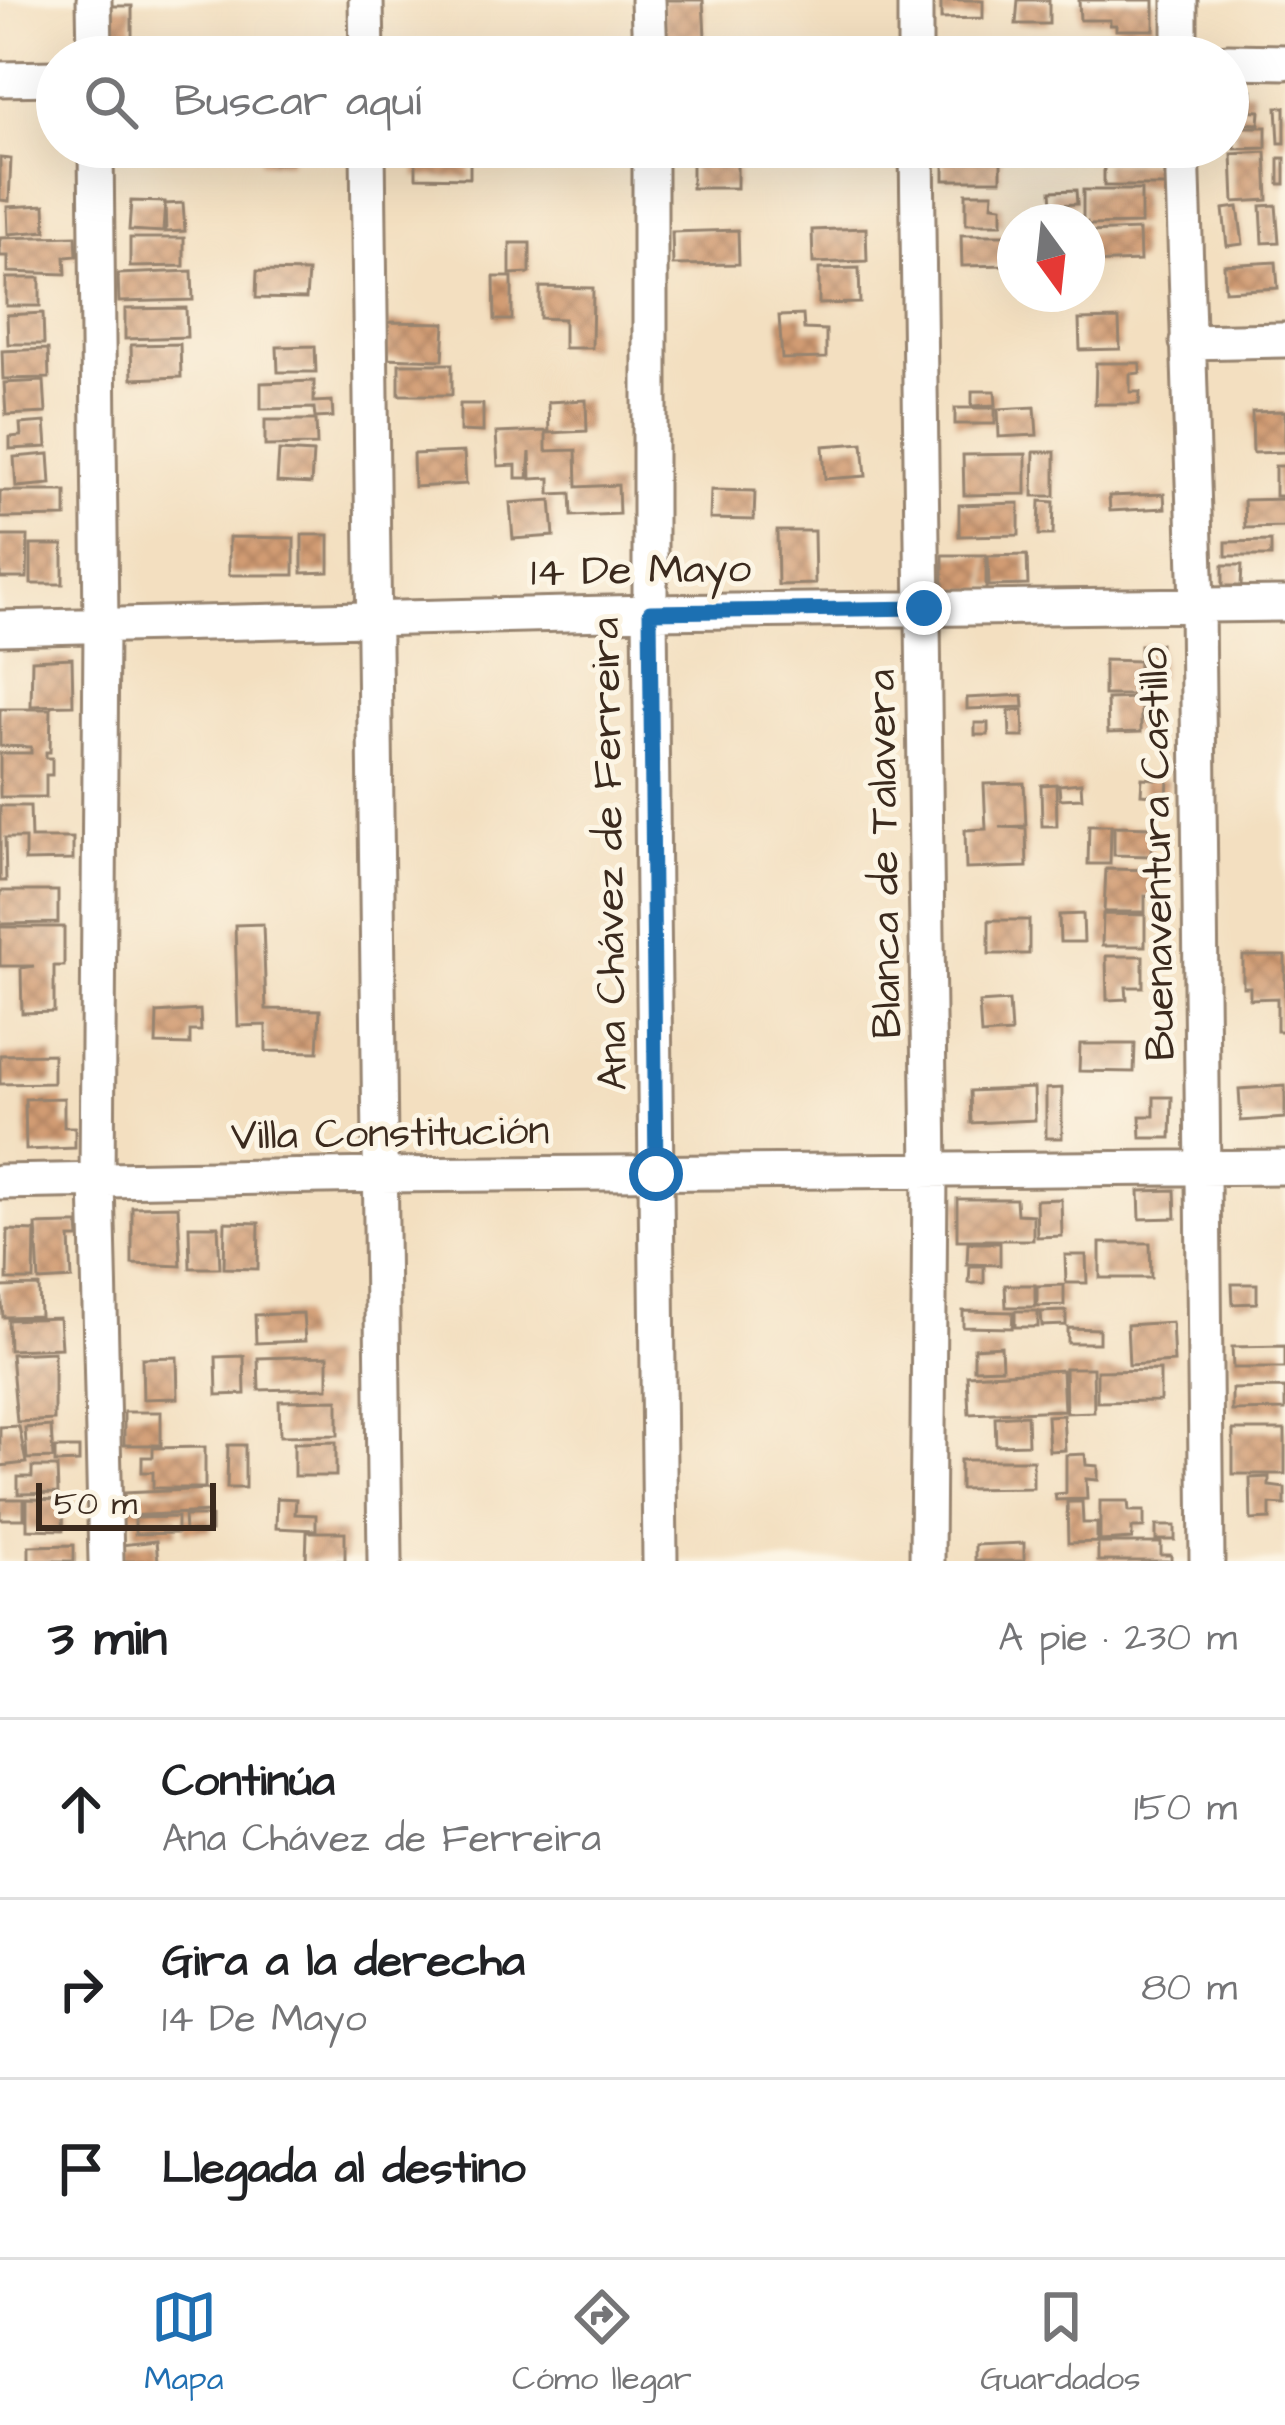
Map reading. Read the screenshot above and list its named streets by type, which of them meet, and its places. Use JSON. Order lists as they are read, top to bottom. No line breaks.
{"streets":{"street":["14 De Mayo","Ana Chávez de Ferreira","Blanca de Talavera","Buenaventura Castillo","Villa Constitución"]},"crossings":[["14 De Mayo","Ana Chávez de Ferreira"],["14 De Mayo","Blanca de Talavera"],["14 De Mayo","Buenaventura Castillo"],["Ana Chávez de Ferreira","Villa Constitución"],["Blanca de Talavera","Villa Constitución"],["Buenaventura Castillo","Villa Constitución"]],"scale_bar":"50 m","north":"bottom","page":{"search":"Buscar aquí","scale":"50 m","heading":["3 min","A pie · 230 m"],"list":[["Continúa","Ana Chávez de Ferreira","150 m"],["Gira a la derecha","14 De Mayo","80 m"],"Llegada al destino"],"nav":["Mapa","Cómo llegar","Guardados"]}}
